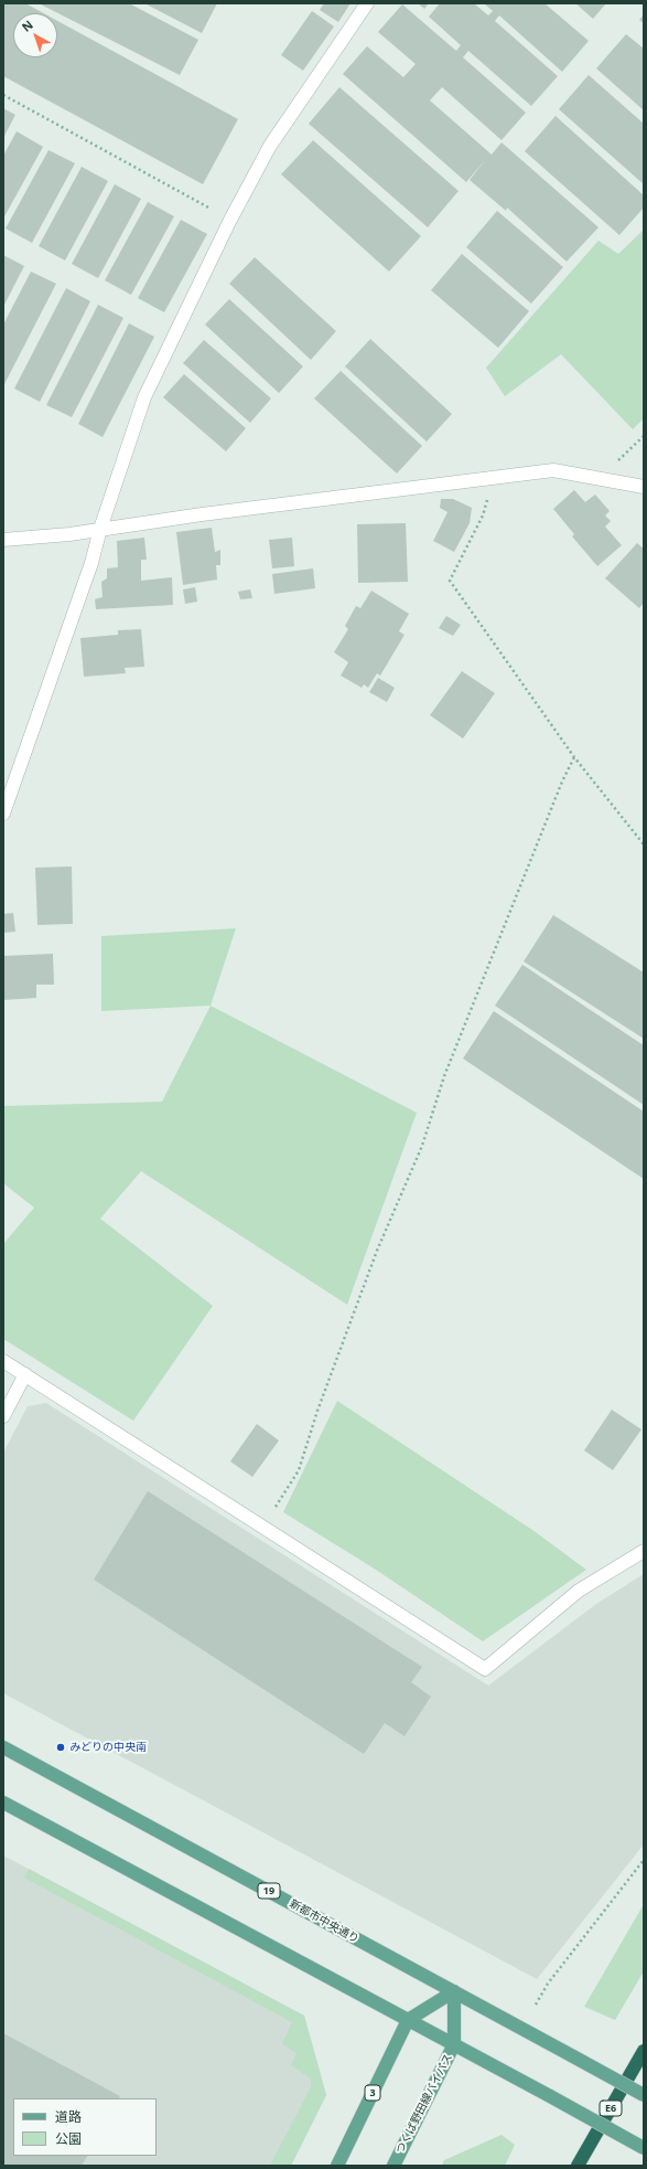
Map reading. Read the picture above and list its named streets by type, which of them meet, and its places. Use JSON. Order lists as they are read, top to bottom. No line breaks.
{"streets":{"highway":["E6"],"main road":["19","新都市中央通り","3","つくば野田線バイパス"]},"crossings":[["新都市中央通り","つくば野田線バイパス"]],"places":["みどりの中央南"],"legend":["道路","公園"],"north":"top left"}
